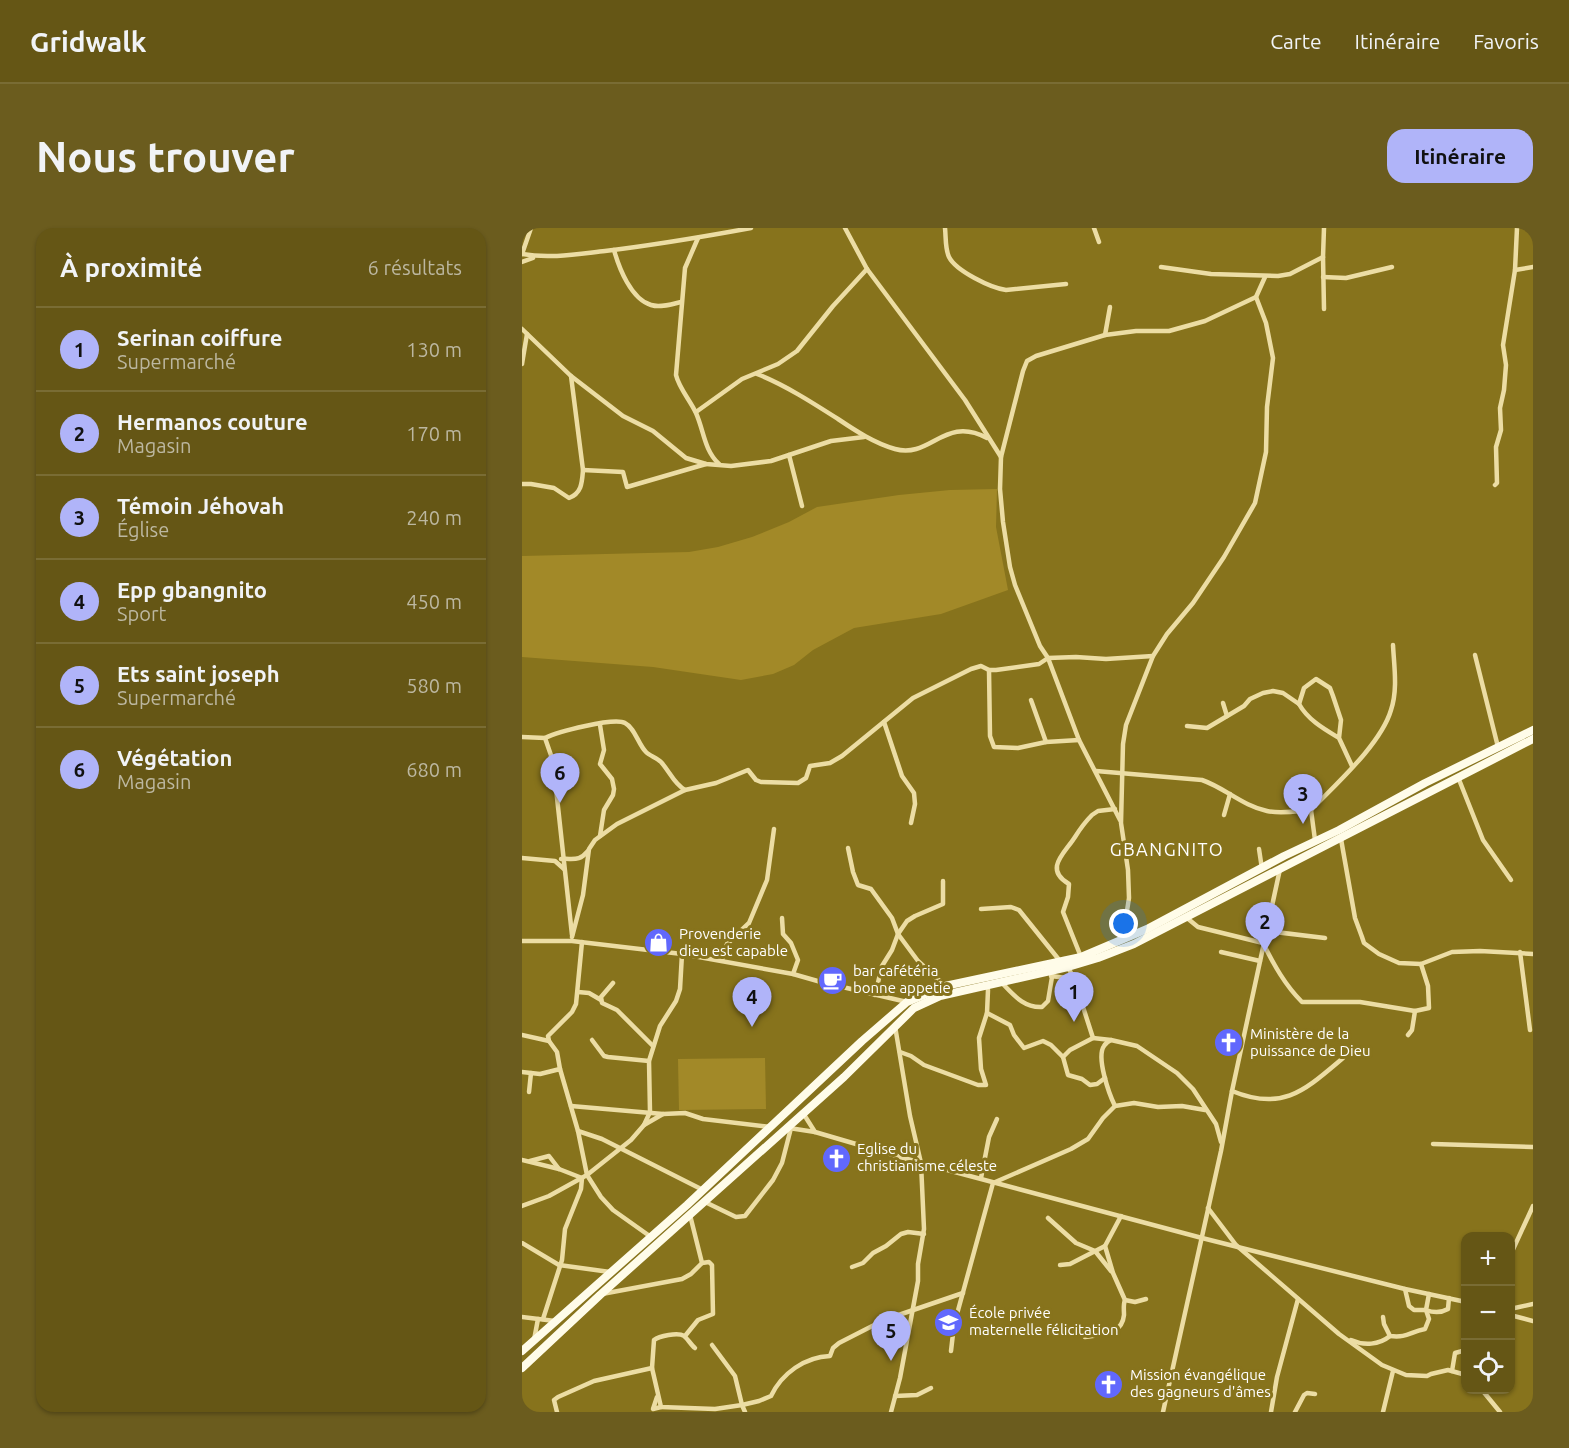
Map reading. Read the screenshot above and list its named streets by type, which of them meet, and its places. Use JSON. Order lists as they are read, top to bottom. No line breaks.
{"districts":["GBANGNITO"],"places":{"shop":["Provenderie dieu est capable"],"cafe":["bar cafétéria bonne appetie"],"church":["Ministère de la puissance de Dieu","Eglise du christianisme céleste","Mission évangélique des gagneurs d'âmes"],"school or university":["École privée maternelle félicitation"]},"page":{"header":"Gridwalk","nav":["Carte","Itinéraire","Favoris"],"buttons":"Itinéraire","title":"Nous trouver","heading":["À proximité","6 résultats"],"list":[{"mark":"1","name":"Serinan coiffure","note":"Supermarché","value":"130 m"},{"mark":"2","name":"Hermanos couture","note":"Magasin","value":"170 m"},{"mark":"3","name":"Témoin Jéhovah","note":"Église","value":"240 m"},{"mark":"4","name":"Epp gbangnito","note":"Sport","value":"450 m"},{"mark":"5","name":"Ets saint joseph","note":"Supermarché","value":"580 m"},{"mark":"6","name":"Végétation","note":"Magasin","value":"680 m"}],"pins":["6","3","2","1","4","5"],"map_buttons":["+","−"]}}
